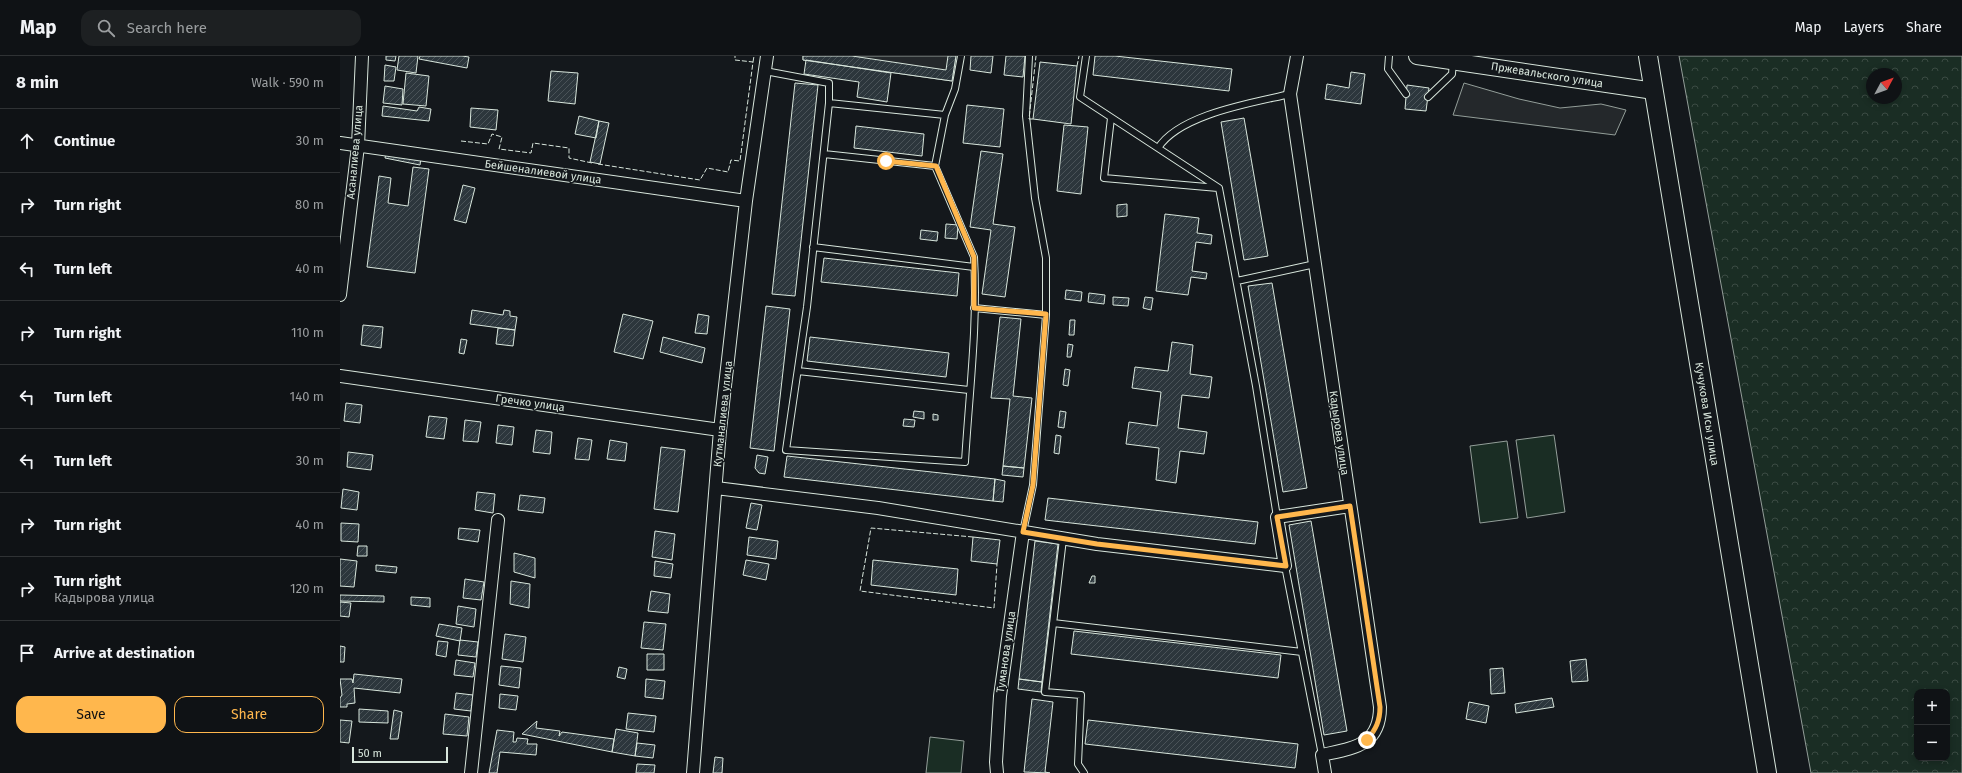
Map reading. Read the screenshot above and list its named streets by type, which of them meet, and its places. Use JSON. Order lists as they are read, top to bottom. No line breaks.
{"streets":{"main road":["Пржевальского улица","Кучукова Исы улица"],"street":["Асаналиева улица","Бейшеналиевой улица","Гречко улица","Кутманалиева улица","Кадырова улица","Туманова улица"]},"crossings":[["Пржевальского улица","Кучукова Исы улица"],["Асаналиева улица","Бейшеналиевой улица"],["Бейшеналиевой улица","Кутманалиева улица"],["Гречко улица","Кутманалиева улица"]],"scale_bar":"50 m","north":"top right","page":{"header":"Map","search":"Search here","nav":["Map","Layers","Share"],"heading":["8 min","Walk · 590 m"],"list":[["Continue","30 m"],["Turn right","80 m"],["Turn left","40 m"],["Turn right","110 m"],["Turn left","140 m"],["Turn left","30 m"],["Turn right","40 m"],["Turn right","Кадырова улица","120 m"],"Arrive at destination"],"buttons":["Save","Share"],"map_buttons":["+","−"],"scale":"50 m"}}
